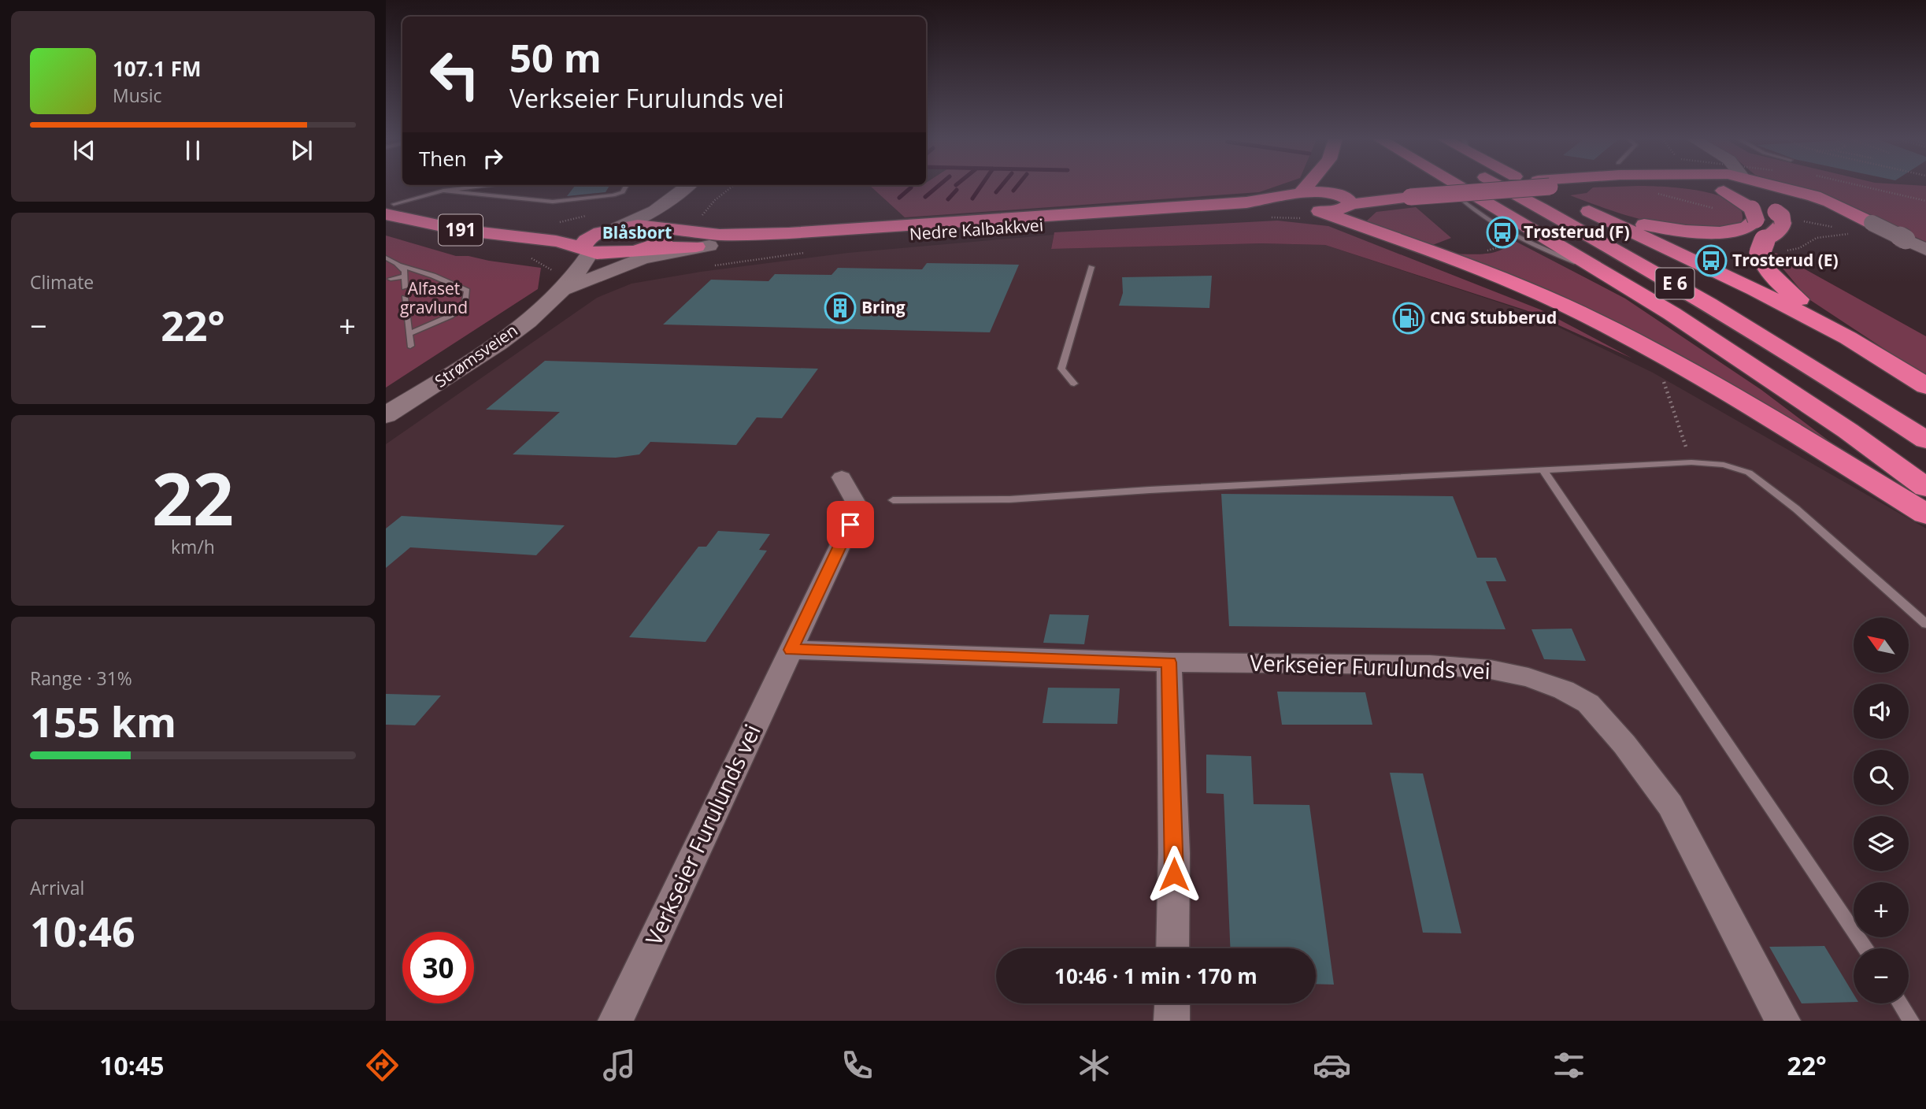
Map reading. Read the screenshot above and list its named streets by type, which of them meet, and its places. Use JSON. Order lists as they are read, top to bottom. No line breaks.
{"streets":{"highway":["191","Nedre Kalbakkvei","E 6"],"main road":["Strømsveien"],"street":["Verkseier Furulunds vei"]},"crossings":[["191","Nedre Kalbakkvei"],["191","Strømsveien"],["Nedre Kalbakkvei","Strømsveien"]],"districts":["Blåsbort"],"parks":["Alfaset gravlund"],"places":{"bus stop":["Trosterud (F)","Trosterud (E)"],"building":["Bring"],"fuel station":["CNG Stubberud"]},"north":"top left","page":{"turn":["50 m","Verkseier Furulunds vei"],"song":["107.1 FM","Music"],"then":"Then","tile":["Climate",["22","km/h"],["Range · 31%","155 km"],["Arrival","10:46"]],"heat":["−","22°","+"],"map_buttons":["+","−"],"limit":"30","trip":"10:46 · 1 min · 170 m","tabs":["10:45","22°"]}}
